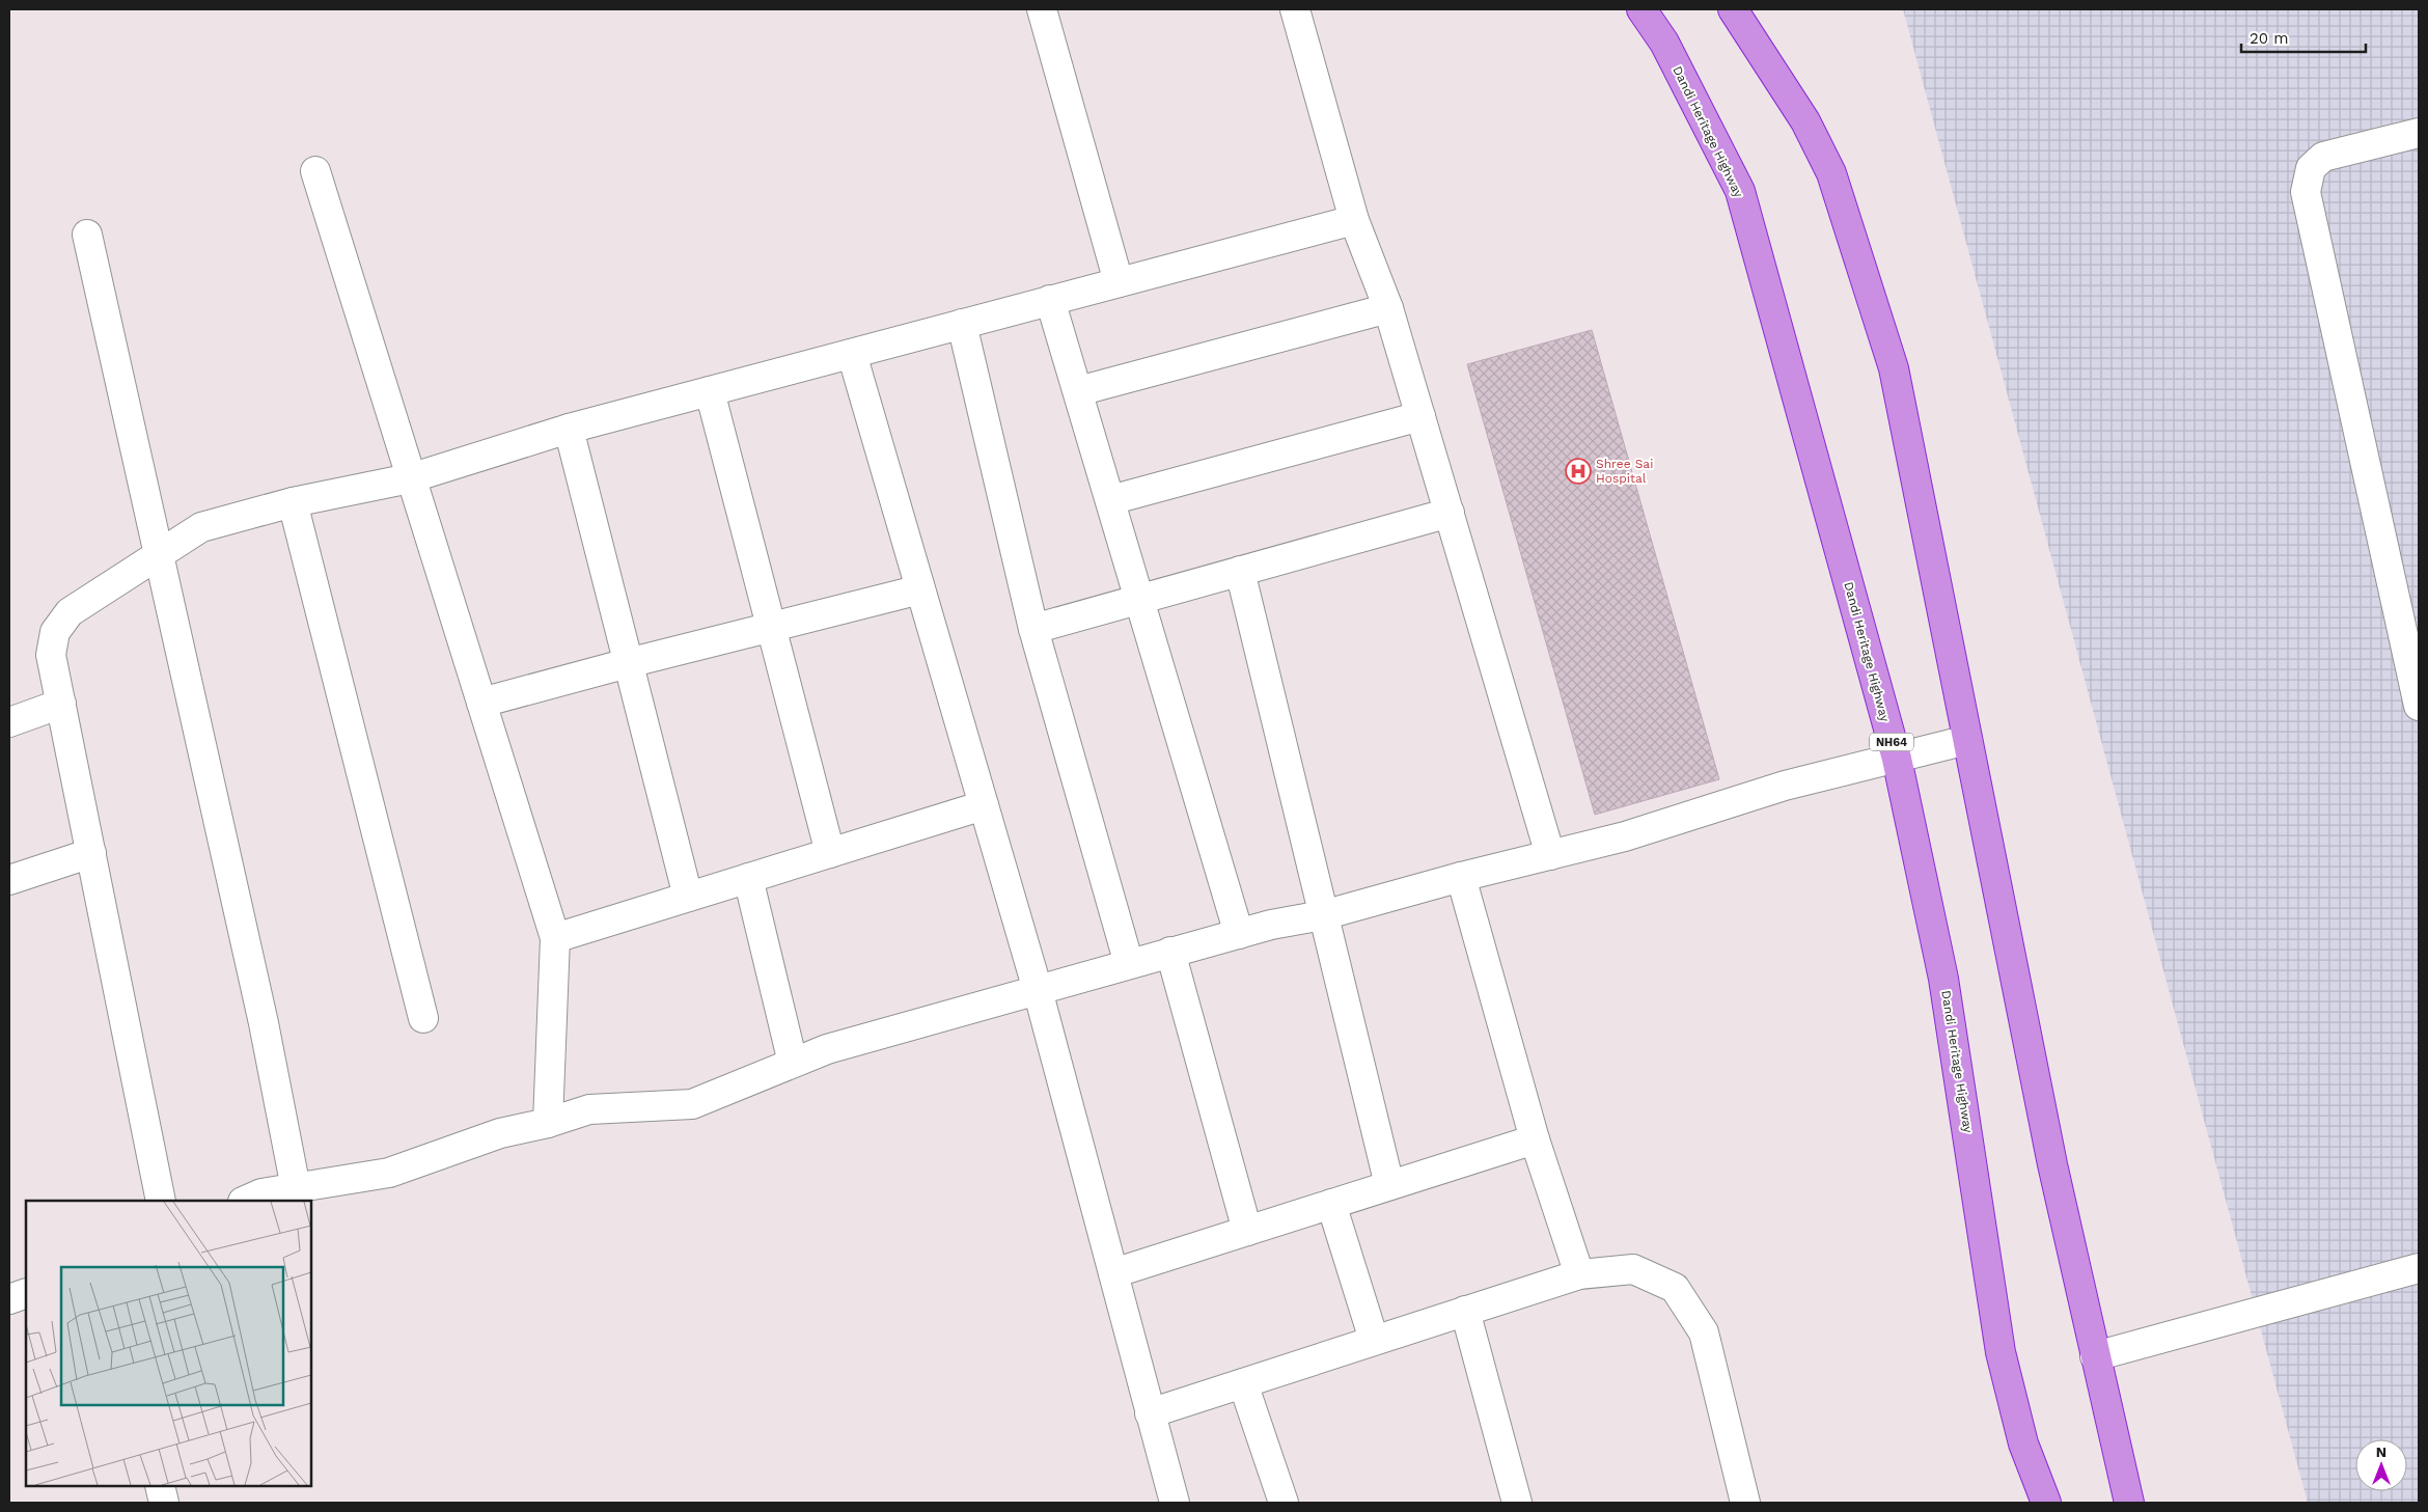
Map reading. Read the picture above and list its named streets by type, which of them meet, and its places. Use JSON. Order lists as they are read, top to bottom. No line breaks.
{"streets":{"highway":["Dandi Heritage Highway","NH64"]},"places":{"hospital":["Shree Sai Hospital"]},"scale_bar":"20 m","north":"top"}
